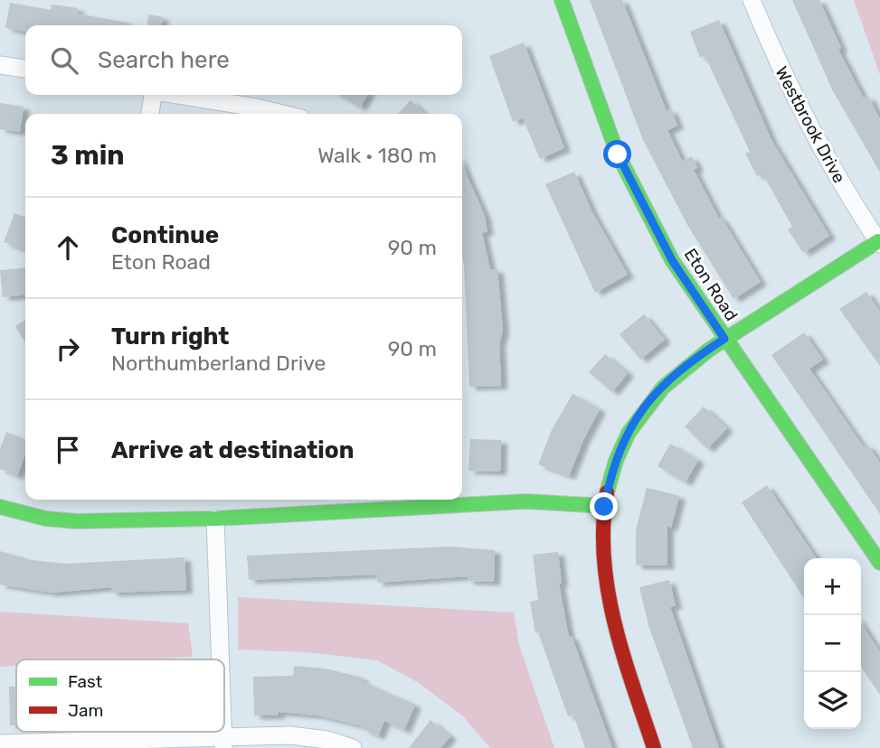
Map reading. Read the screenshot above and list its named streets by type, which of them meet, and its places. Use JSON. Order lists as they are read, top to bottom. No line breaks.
{"streets":{"street":["Westbrook Drive","Eton Road"]},"legend":["Fast","Jam"],"page":{"search":"Search here","heading":["3 min","Walk · 180 m"],"list":[["Continue","Eton Road","90 m"],["Turn right","Northumberland Drive","90 m"],"Arrive at destination"],"map_buttons":["+","−"]}}
